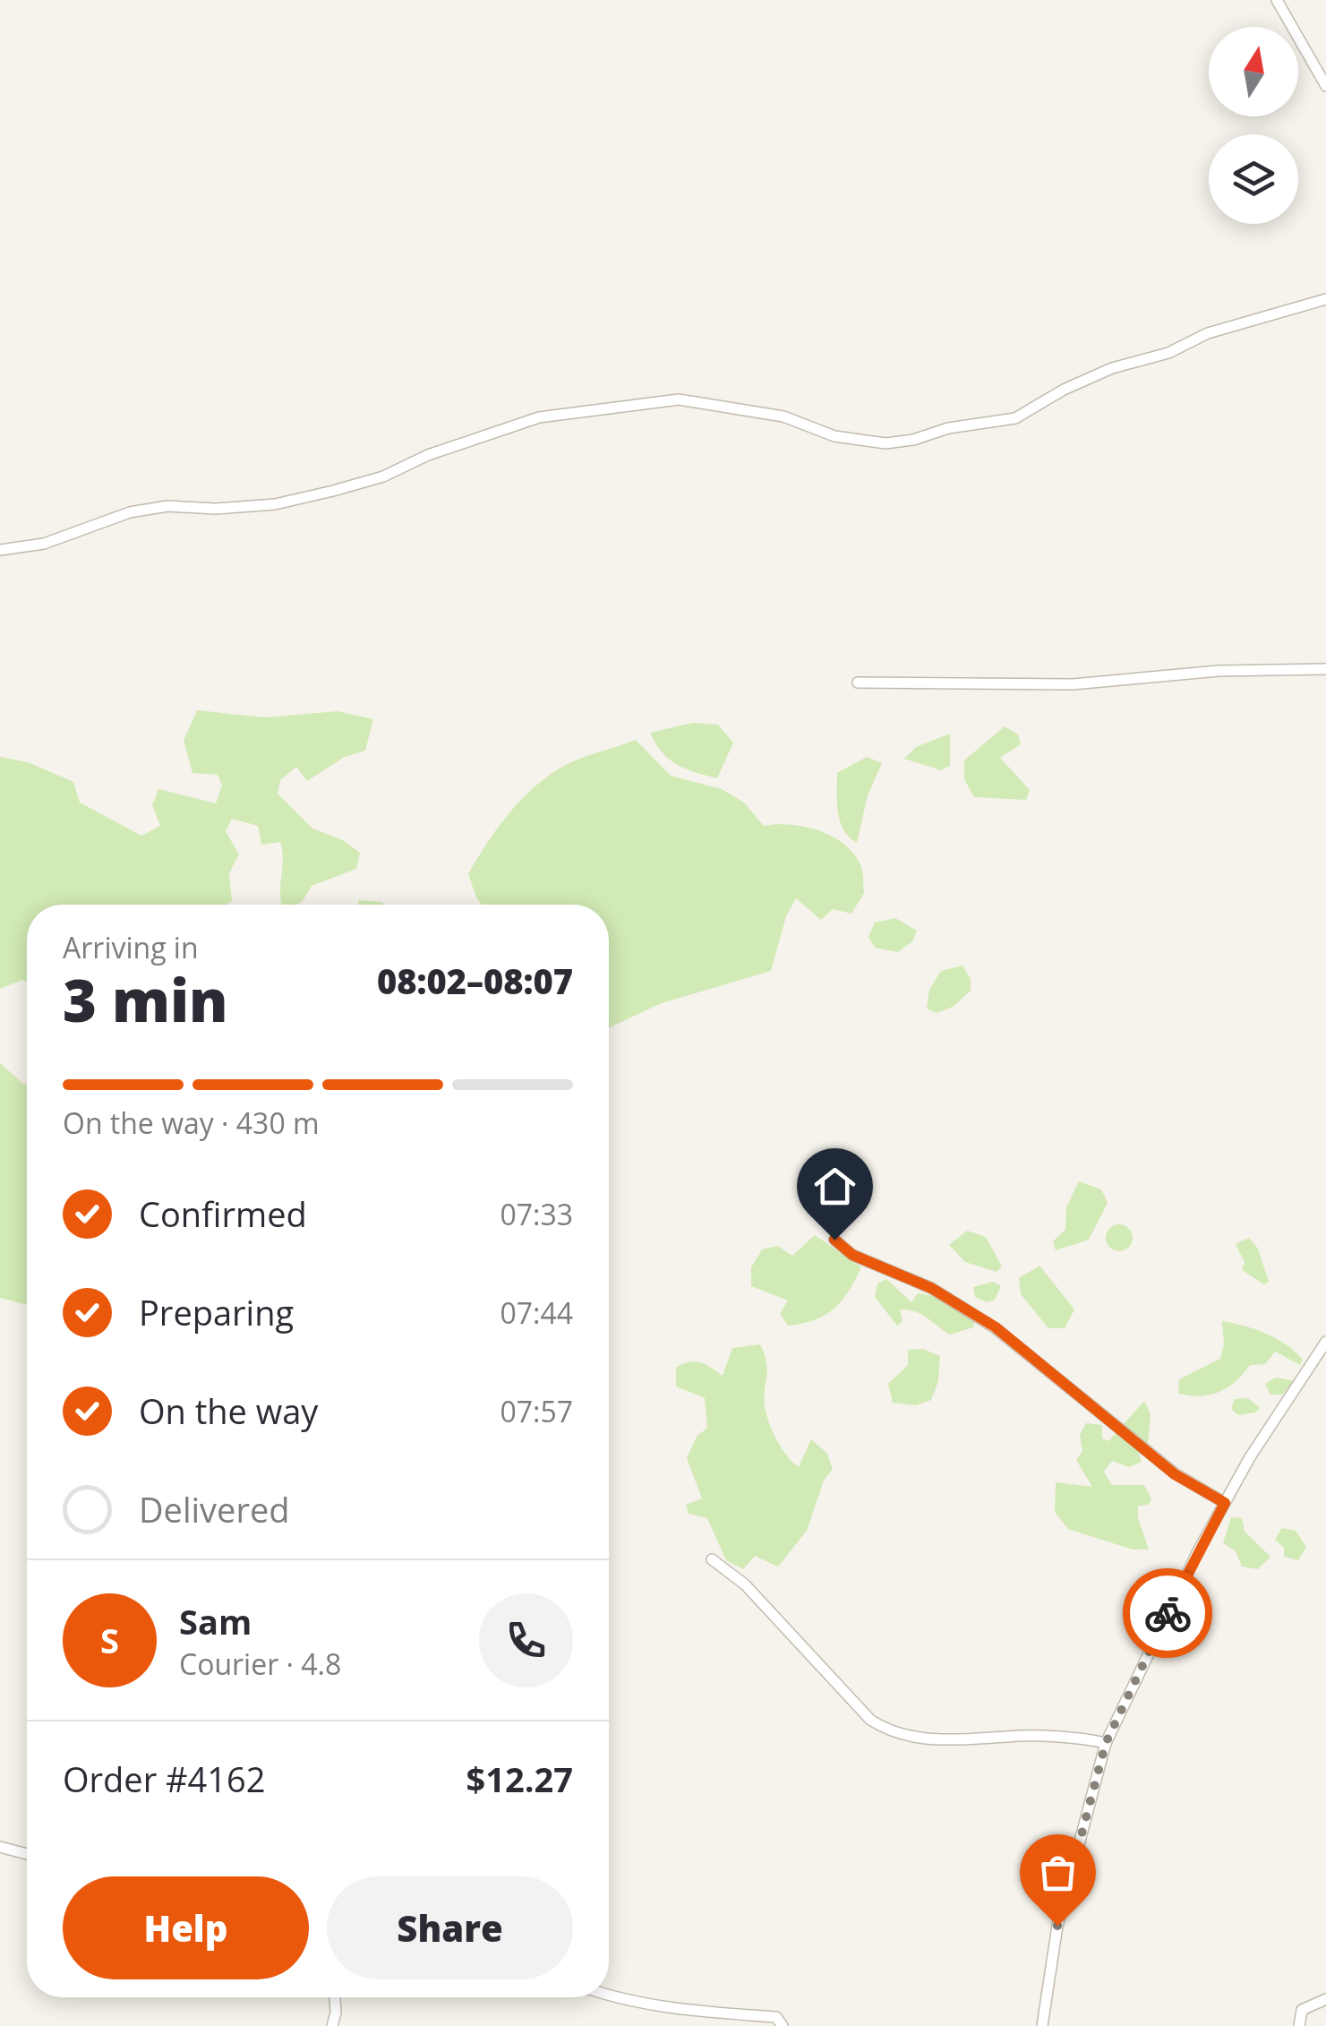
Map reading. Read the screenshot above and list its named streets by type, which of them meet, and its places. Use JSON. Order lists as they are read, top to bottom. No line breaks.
{"north":"top","page":{"heading":["3 min","Arriving in","08:02–08:07"],"panel":["Sam","Courier · 4.8","Order #4162","$12.27"],"bar":"On the way · 430 m","list":[["Confirmed","07:33"],["Preparing","07:44"],["On the way","07:57"],"Delivered"],"round":"S","buttons":["Help","Share"]}}
